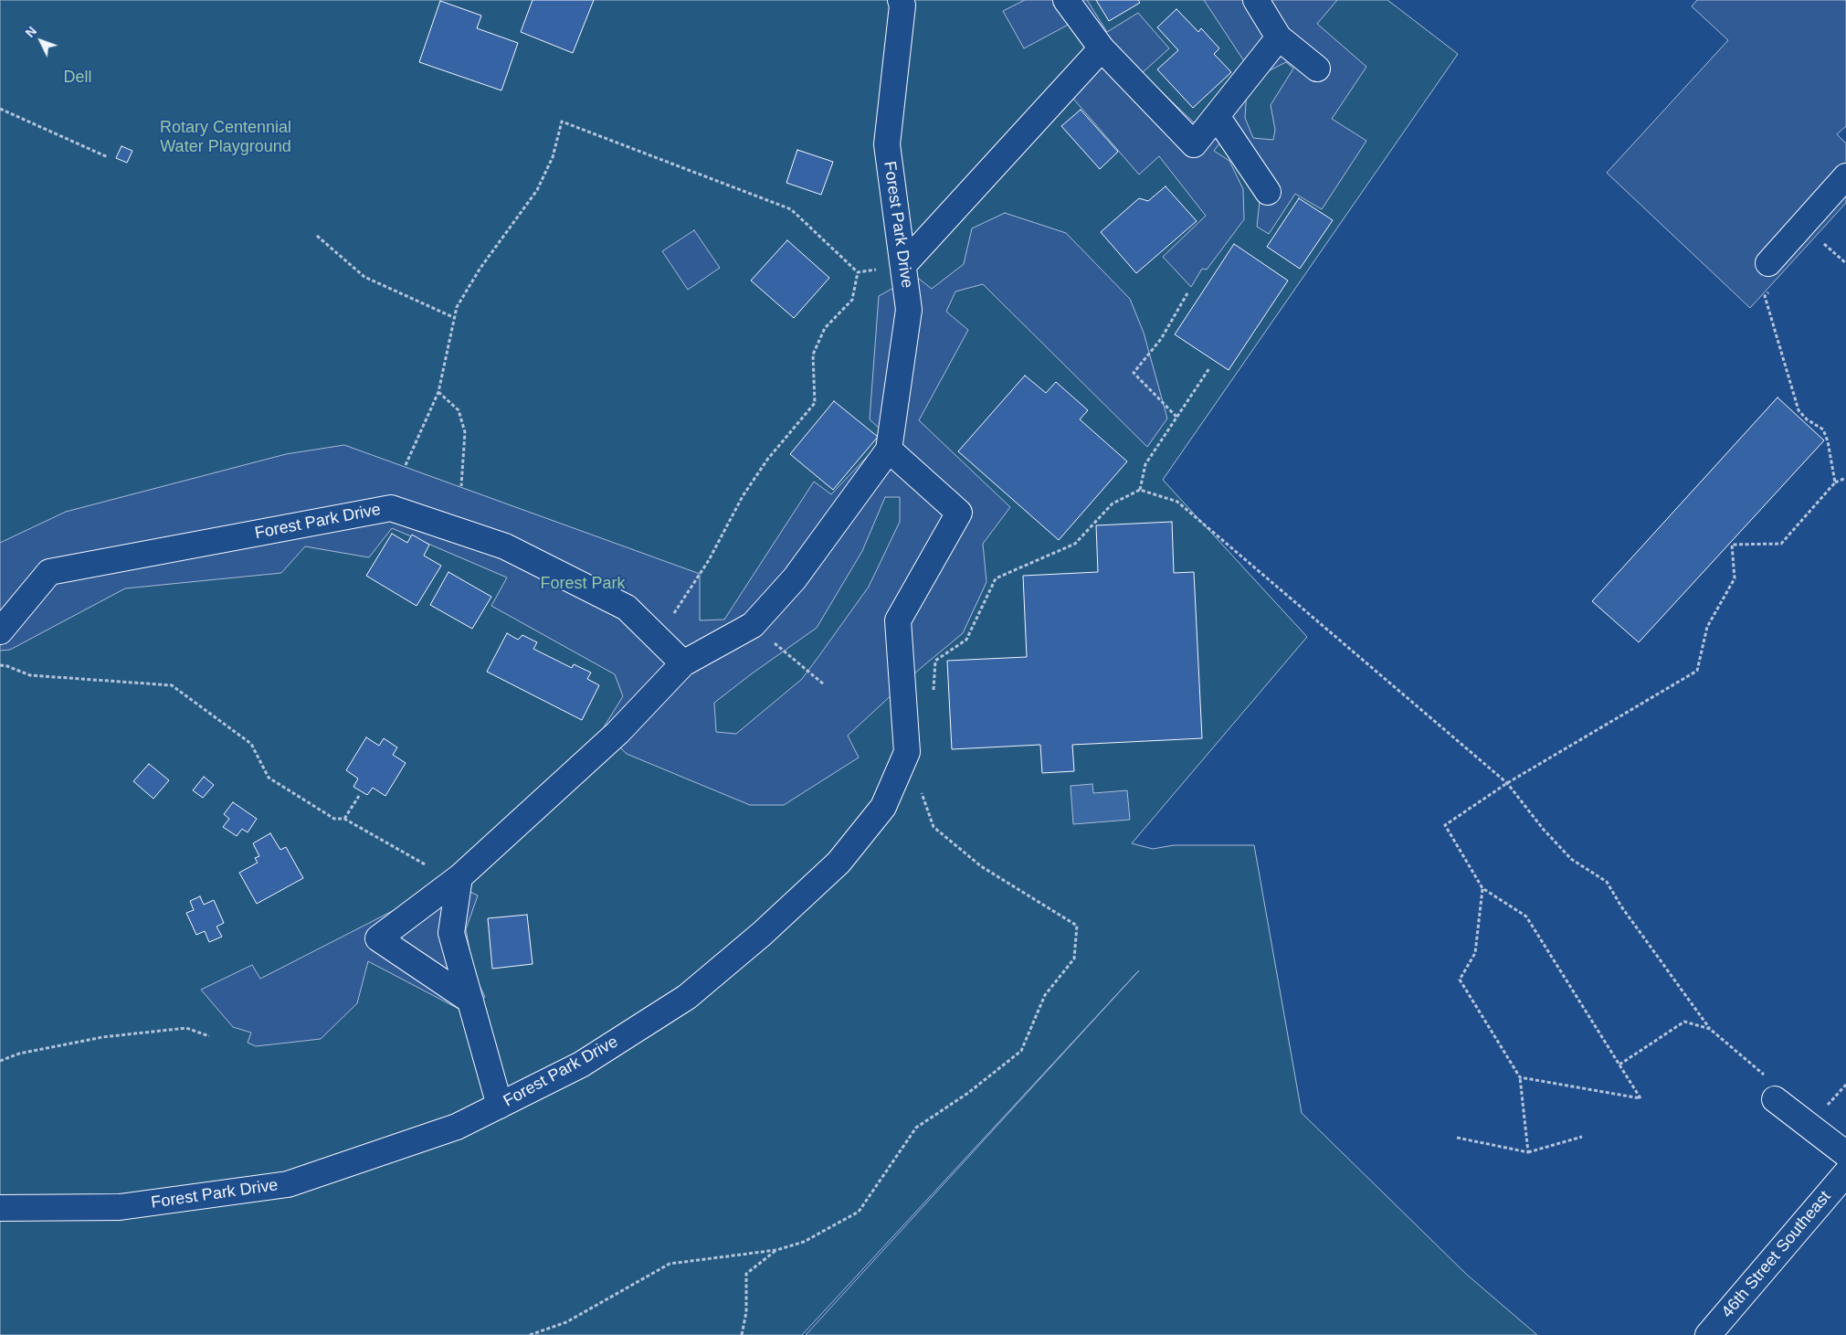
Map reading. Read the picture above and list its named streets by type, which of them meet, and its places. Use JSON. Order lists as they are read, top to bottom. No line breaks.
{"streets":{"street":["Forest Park Drive","46th Street Southeast"]},"parks":["Dell","Rotary Centennial Water Playground","Forest Park"],"north":"top left"}
